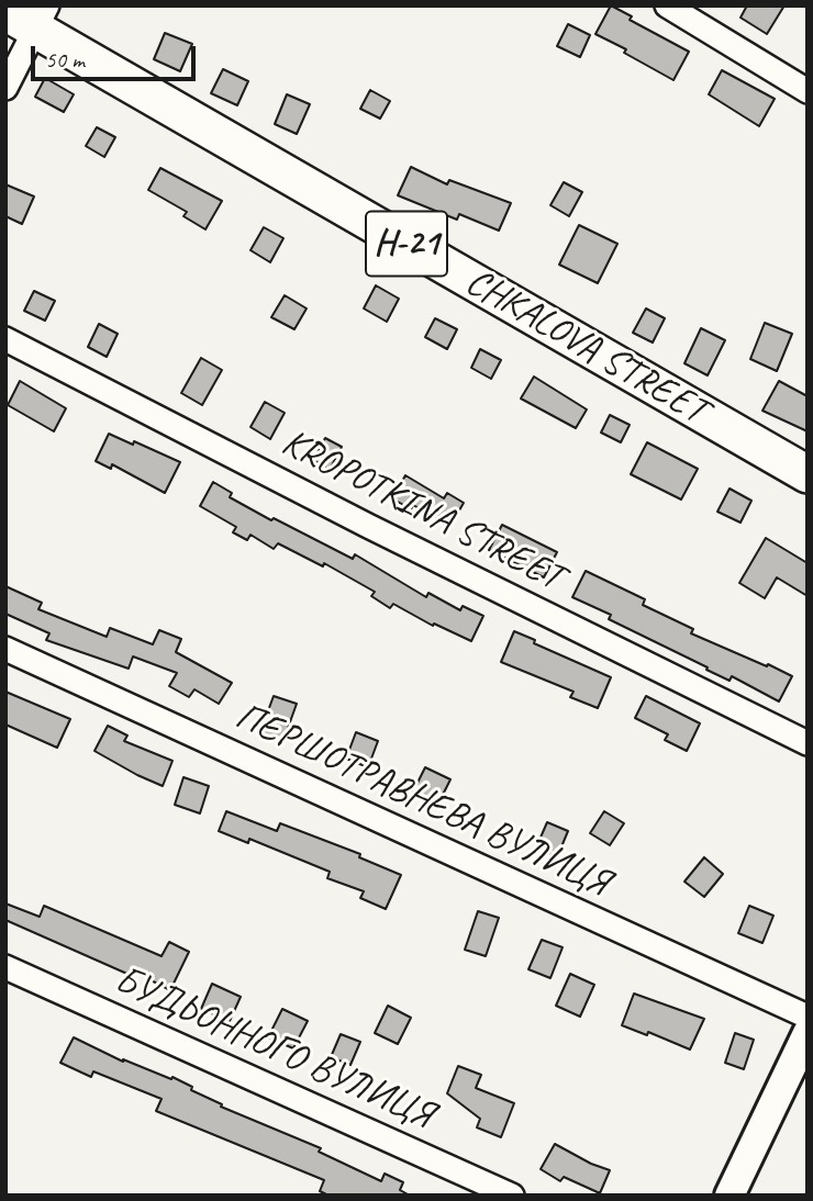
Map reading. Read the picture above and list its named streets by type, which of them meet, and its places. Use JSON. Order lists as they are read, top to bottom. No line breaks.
{"streets":{"main road":["Н-21","CHKALOVA STREET"],"street":["KROPOTKINA STREET","ПЕРШОТРАВНЕВА ВУЛИЦЯ","БУДЬОННОГО ВУЛИЦЯ"]},"scale_bar":"50 m"}
